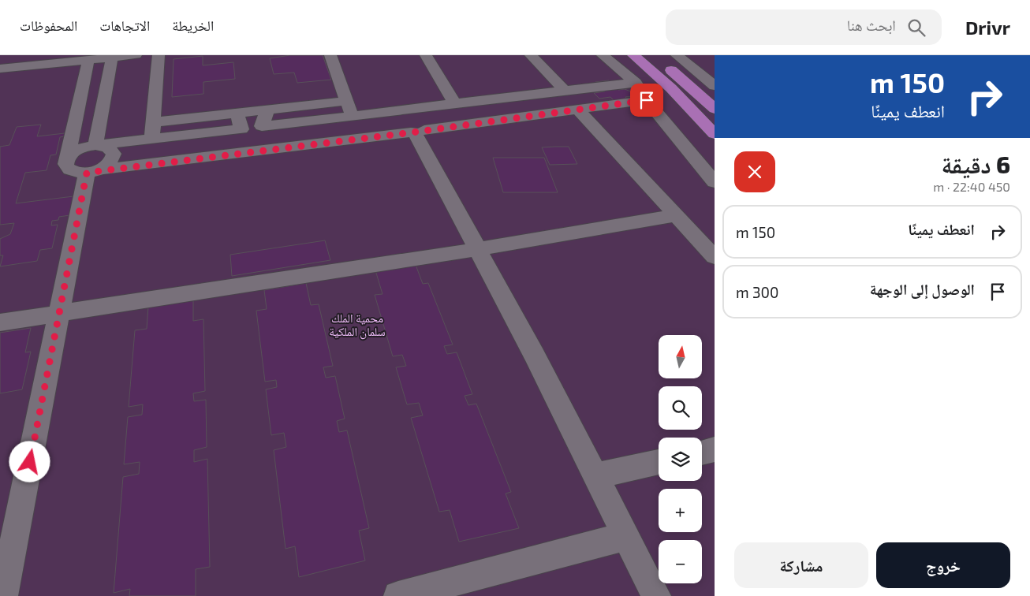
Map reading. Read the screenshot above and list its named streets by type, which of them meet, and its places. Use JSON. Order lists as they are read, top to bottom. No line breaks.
{"parks":["محمية الملك سلمان الملكية"],"north":"top","page":{"header":"Drivr","search":"ابحث هنا","nav":["الخريطة","الاتجاهات","المحفوظات"],"turn":["150 m","انعطف يمينًا"],"heading":["6 دقيقة","450 m · 22:40"],"list":[{"name":"انعطف يمينًا","value":"150 m"},{"name":"الوصول إلى الوجهة","value":"300 m"}],"map_buttons":["+","−"],"buttons":["خروج","مشاركة"]}}
